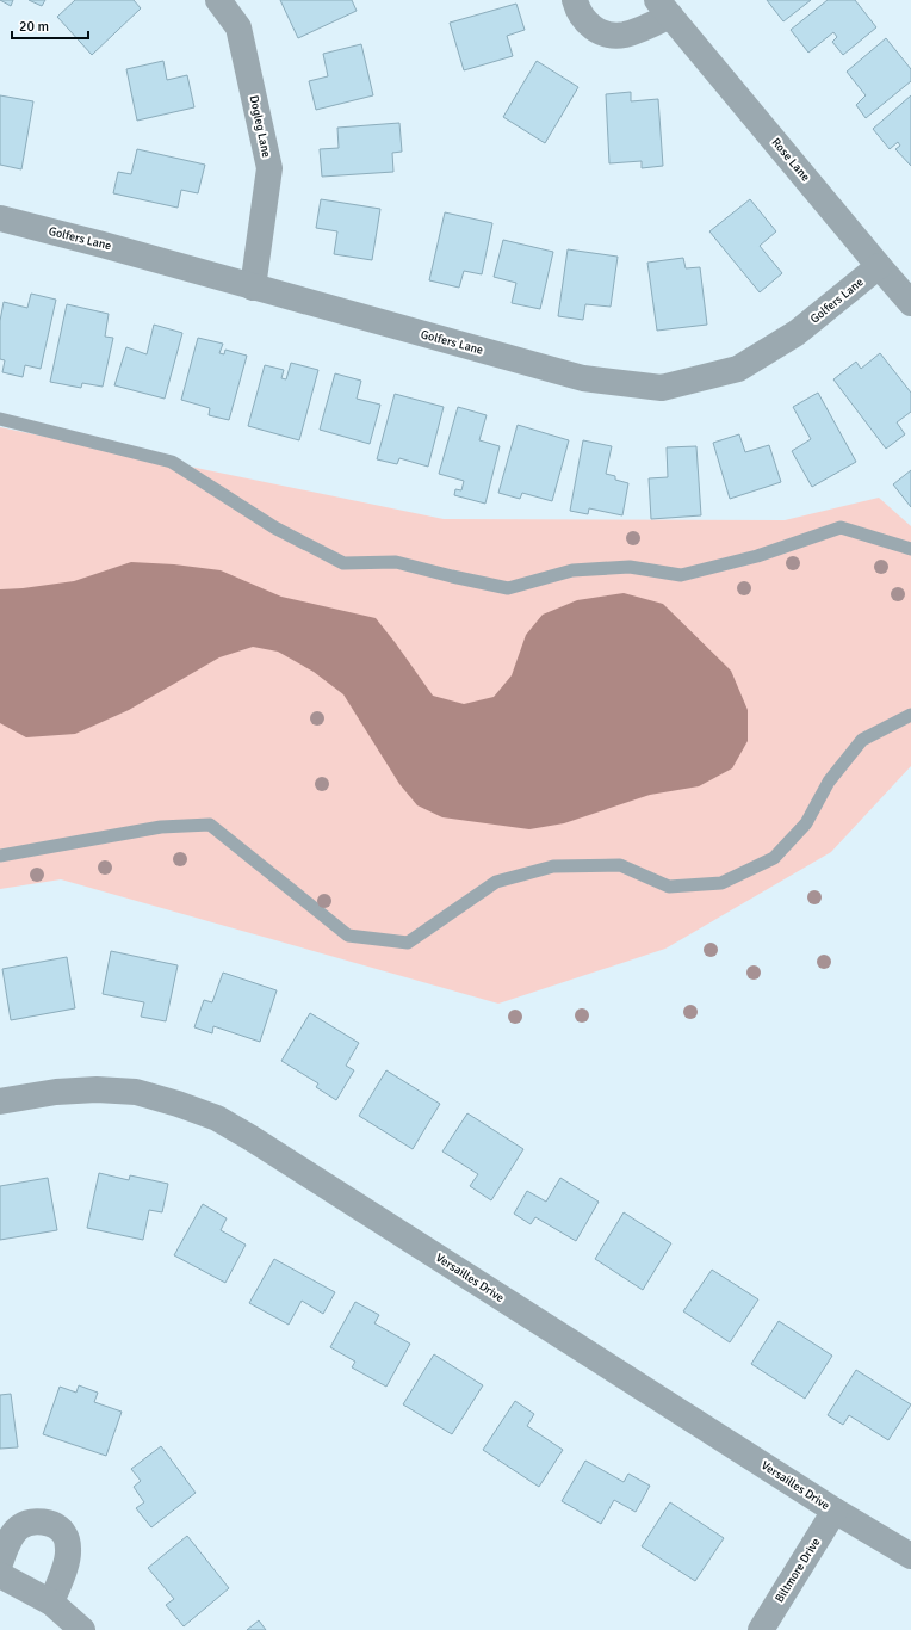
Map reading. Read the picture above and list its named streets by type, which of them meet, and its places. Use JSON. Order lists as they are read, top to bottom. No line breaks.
{"streets":{"street":["Dogleg Lane","Rose Lane","Golfers Lane","Versailles Drive","Biltmore Drive"]},"crossings":[["Dogleg Lane","Golfers Lane"],["Rose Lane","Golfers Lane"],["Versailles Drive","Biltmore Drive"]],"scale_bar":"20 m"}
